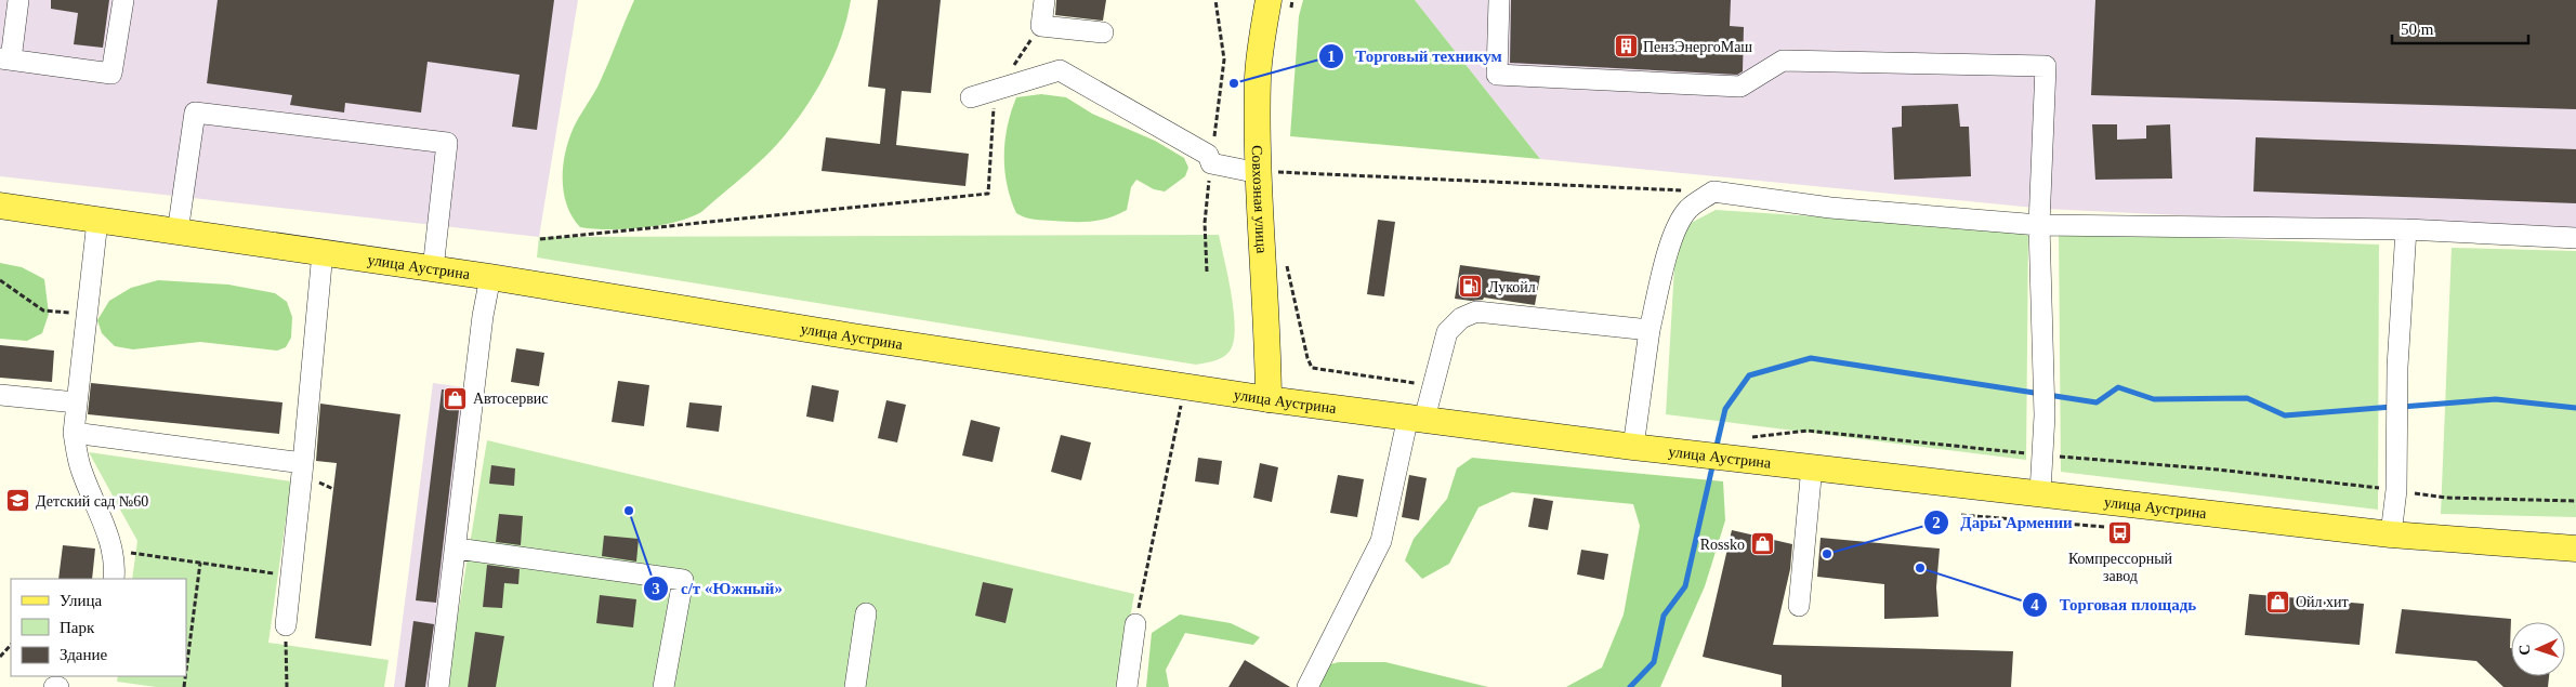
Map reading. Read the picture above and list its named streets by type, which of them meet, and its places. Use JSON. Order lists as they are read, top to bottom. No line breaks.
{"streets":{"main road":["Совхозная улица","улица Аустрина"]},"crossings":[["Совхозная улица","улица Аустрина"]],"places":{"building":["ПензЭнергоМаш"],"other":["Торговый техникум","с/т «Южный»","Дары Армении","Торговая площадь"],"fuel station":["Лукойл"],"shop":["Автосервис","Rossko","Ойл хит"],"school or university":["Детский сад №60"],"bus stop":["Компрессорный завод"]},"legend":["Улица","Парк","Здание"],"scale_bar":"50 m","north":"left"}
